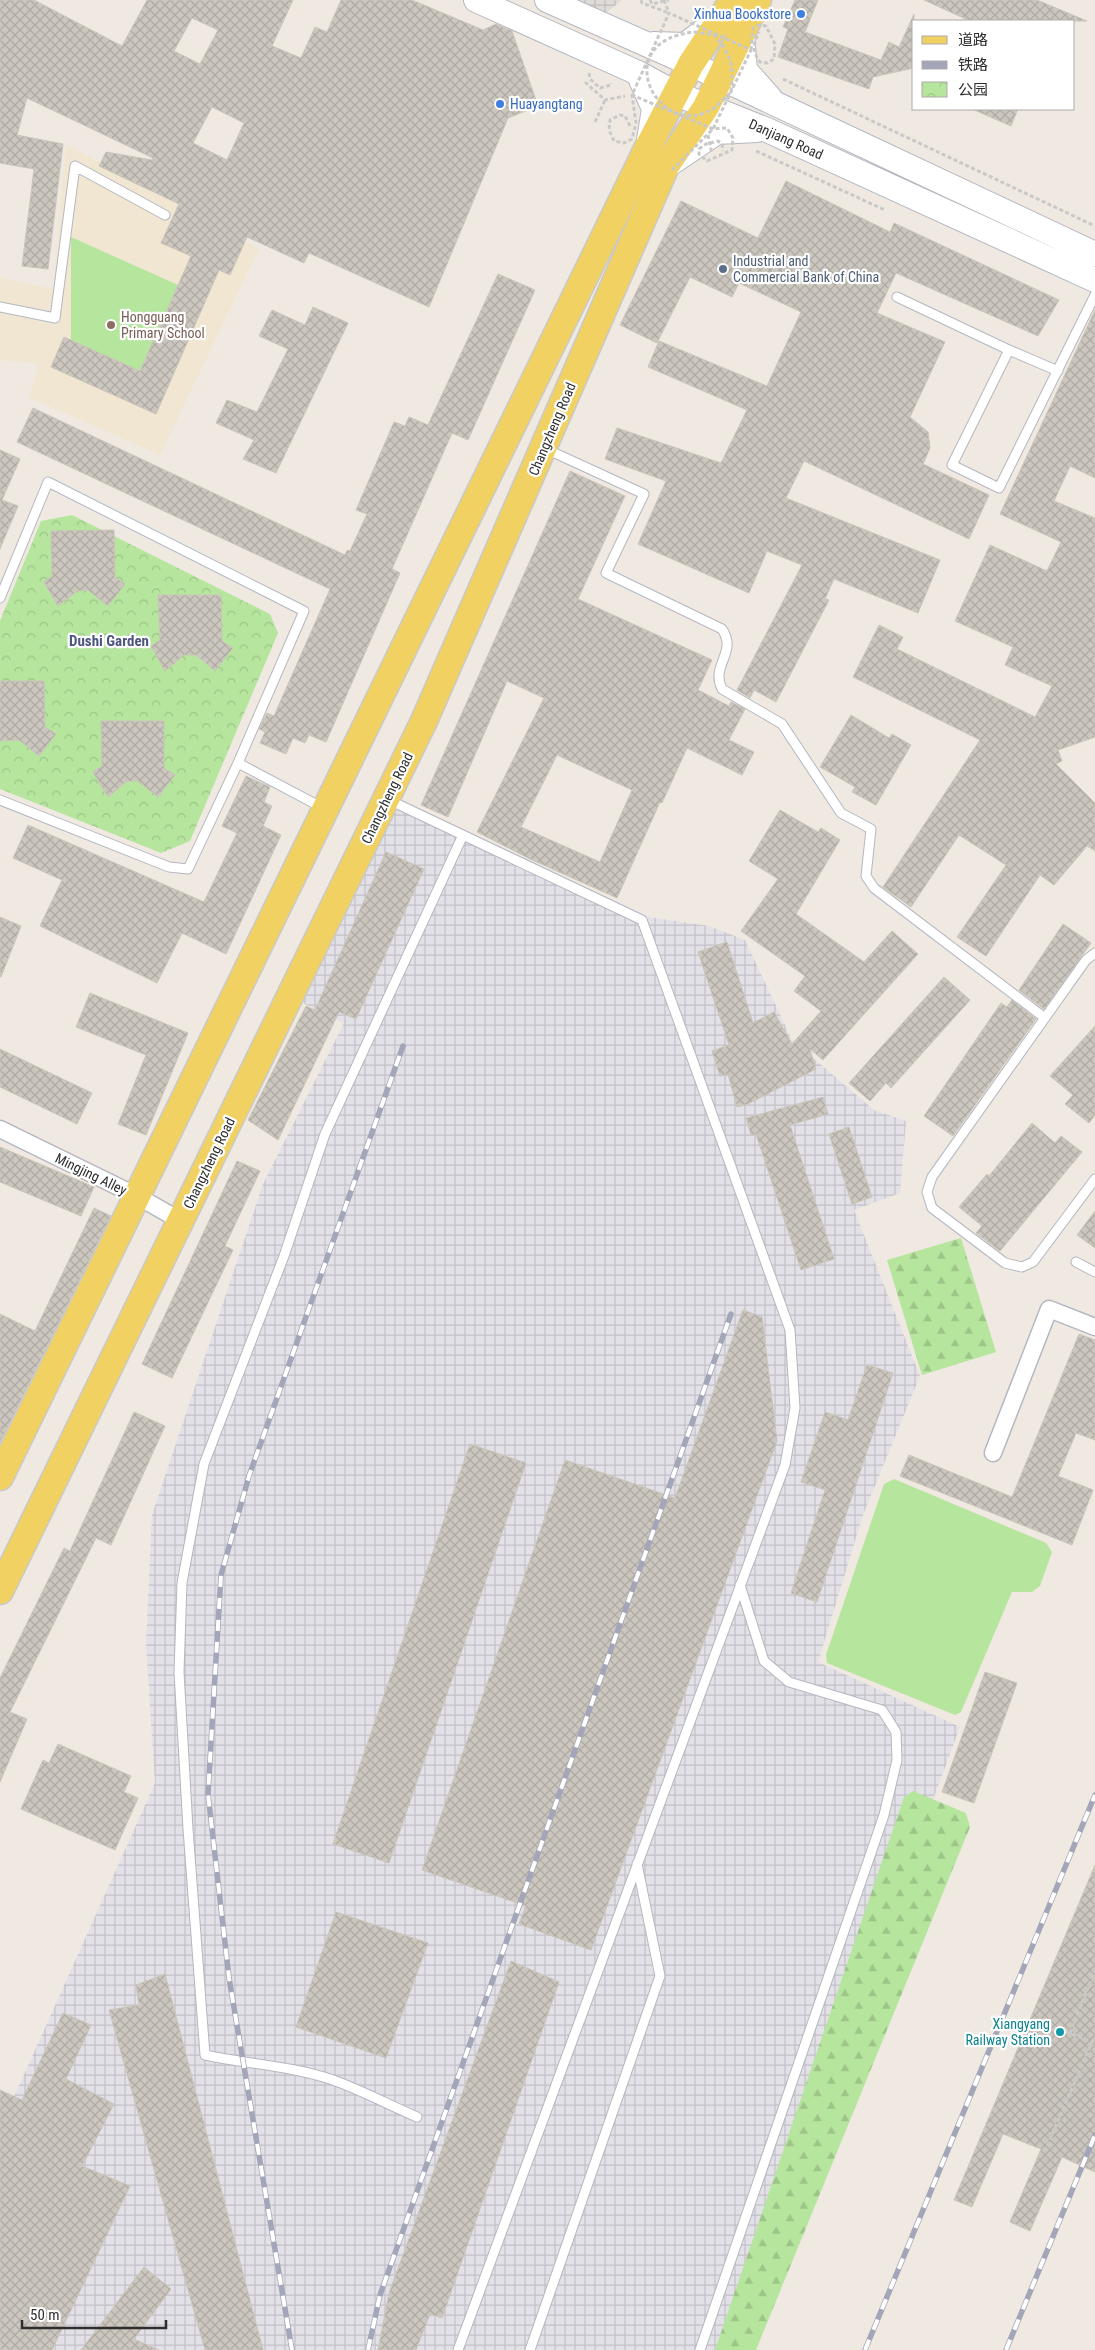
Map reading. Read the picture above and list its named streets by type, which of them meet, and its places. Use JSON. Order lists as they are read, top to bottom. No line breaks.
{"streets":{"main road":["Danjiang Road","Changzheng Road"],"street":["Mingjing Alley"]},"crossings":[["Danjiang Road","Changzheng Road"],["Changzheng Road","Mingjing Alley"]],"districts":["Dushi Garden"],"places":["Xinhua Bookstore","Huayangtang","Industrial and Commercial Bank of China","Hongguang Primary School","Xiangyang Railway Station"],"legend":["道路","铁路","公园"],"scale_bar":"50 m"}
